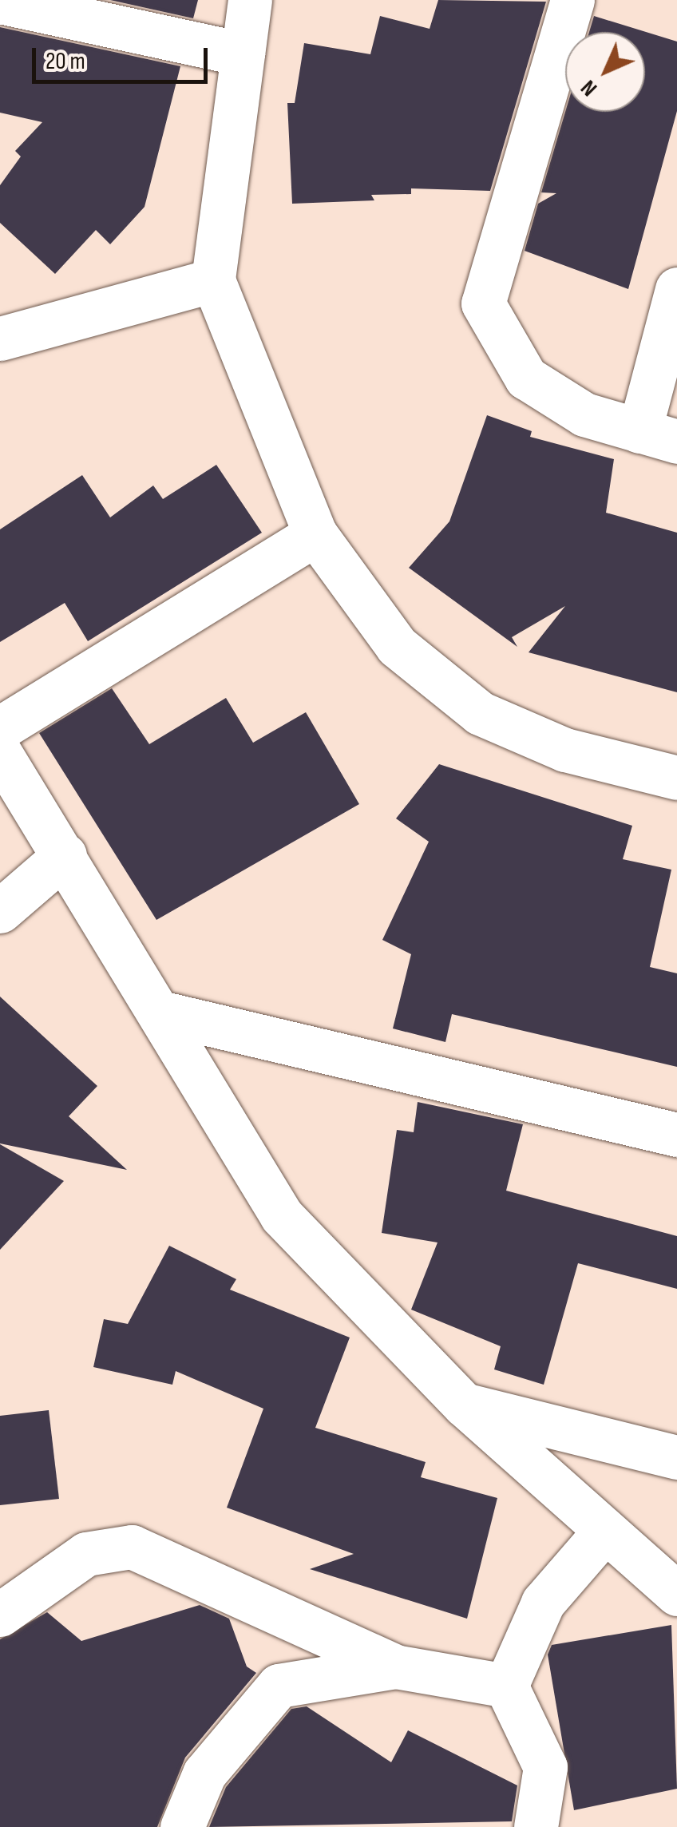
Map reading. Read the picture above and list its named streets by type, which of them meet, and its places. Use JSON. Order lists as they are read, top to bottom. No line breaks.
{"scale_bar":"20 m","north":"bottom left"}
